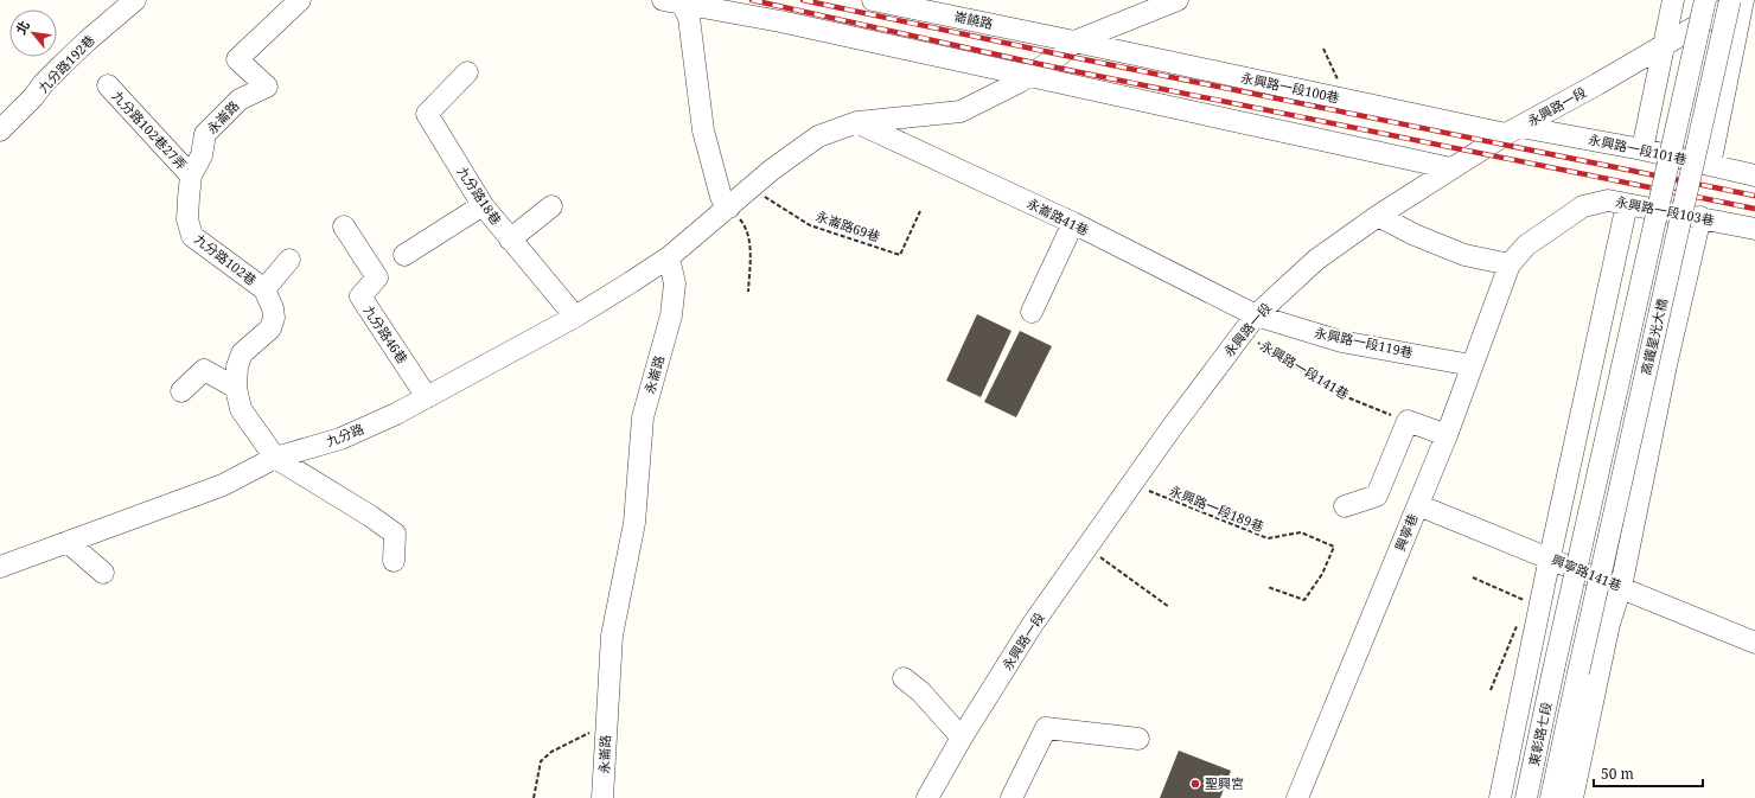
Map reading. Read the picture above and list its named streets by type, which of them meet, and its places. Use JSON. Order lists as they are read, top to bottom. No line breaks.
{"streets":{"street":["崙饒路","九分路192巷","永興路一段100巷","永興路一段","永崙路","九分路102巷27弄","永興路一段101巷","九分路18巷","永興路一段103巷","永崙路41巷","九分路102巷","九分路46巷","高鐵星光大橋","永興路一段119巷","九分路","興寧巷","興寧路141巷","東彰路七段"],"path":["永崙路69巷","永興路一段141巷","永興路一段189巷"]},"crossings":[["崙饒路","永興路一段100巷"],["永興路一段100巷","永興路一段"],["永興路一段100巷","永興路一段101巷"],["永興路一段","永興路一段101巷"],["永興路一段","永崙路41巷"],["永興路一段","永興路一段119巷"],["永興路一段","永興路一段141巷"],["永興路一段","永興路一段189巷"],["永崙路","九分路102巷27弄"],["永崙路","九分路102巷"],["永崙路","九分路"],["九分路102巷27弄","九分路102巷"],["九分路18巷","九分路"],["永興路一段103巷","興寧巷"],["永崙路41巷","永興路一段119巷"],["九分路102巷","九分路"],["九分路46巷","九分路"],["高鐵星光大橋","東彰路七段"],["永興路一段119巷","興寧巷"],["興寧巷","興寧路141巷"]],"places":["聖興宮"],"scale_bar":"50 m","north":"top left"}
